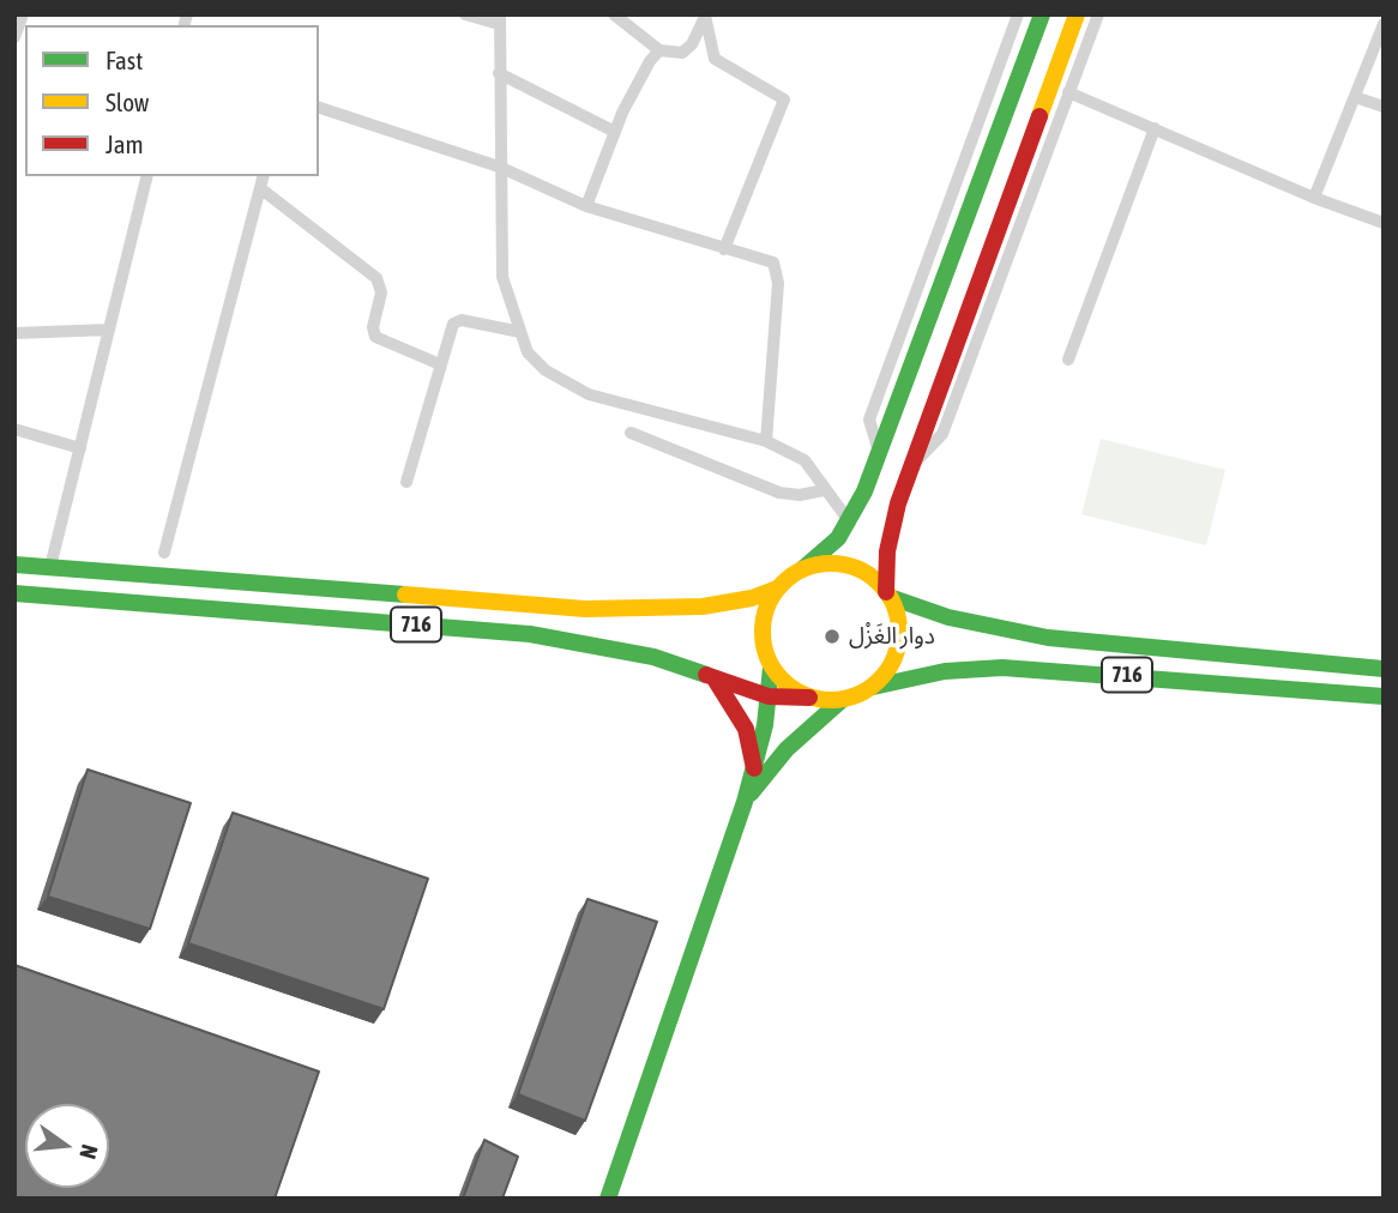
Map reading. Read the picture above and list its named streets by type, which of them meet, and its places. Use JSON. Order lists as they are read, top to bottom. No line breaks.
{"streets":{"main road":["716"]},"places":["دوار الغَزْل"],"legend":["Fast","Slow","Jam"],"north":"right"}
